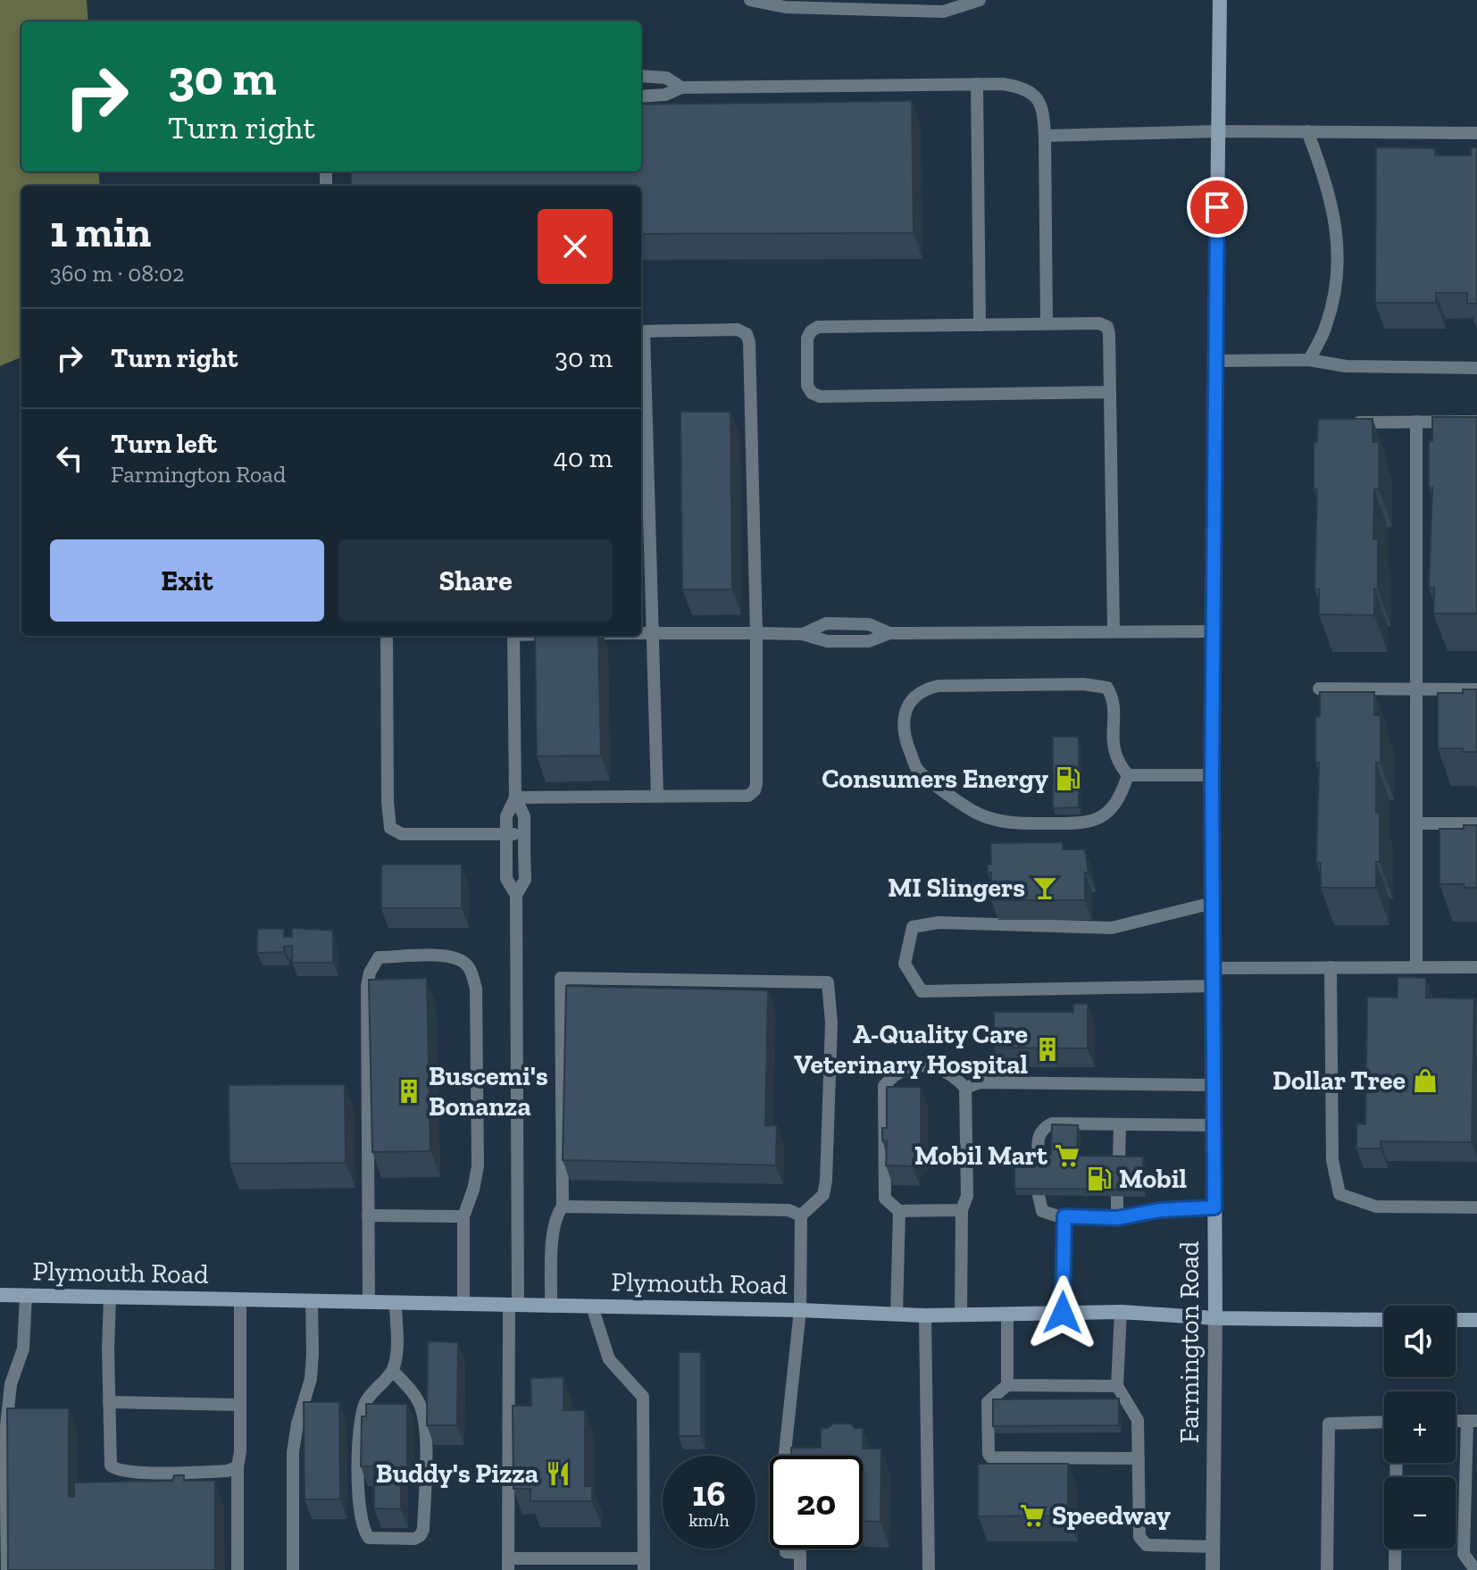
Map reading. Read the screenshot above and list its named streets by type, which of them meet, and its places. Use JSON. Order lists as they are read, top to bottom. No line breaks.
{"streets":{"main road":["Plymouth Road","Farmington Road"]},"crossings":[["Plymouth Road","Farmington Road"]],"places":{"fuel station":["Consumers Energy","Mobil"],"bar":["MI Slingers"],"building":["A-Quality Care Veterinary Hospital","Buscemi's Bonanza"],"shop":["Dollar Tree"],"supermarket":["Mobil Mart","Speedway"],"restaurant":["Buddy's Pizza"]},"page":{"turn":["30 m","Turn right"],"heading":["1 min","360 m · 08:02"],"list":[{"name":"Turn right","value":"30 m"},{"name":"Turn left","note":"Farmington Road","value":"40 m"}],"buttons":["Exit","Share"],"map_buttons":["+","−"],"speed":"16 km/h","limit":"20"}}
